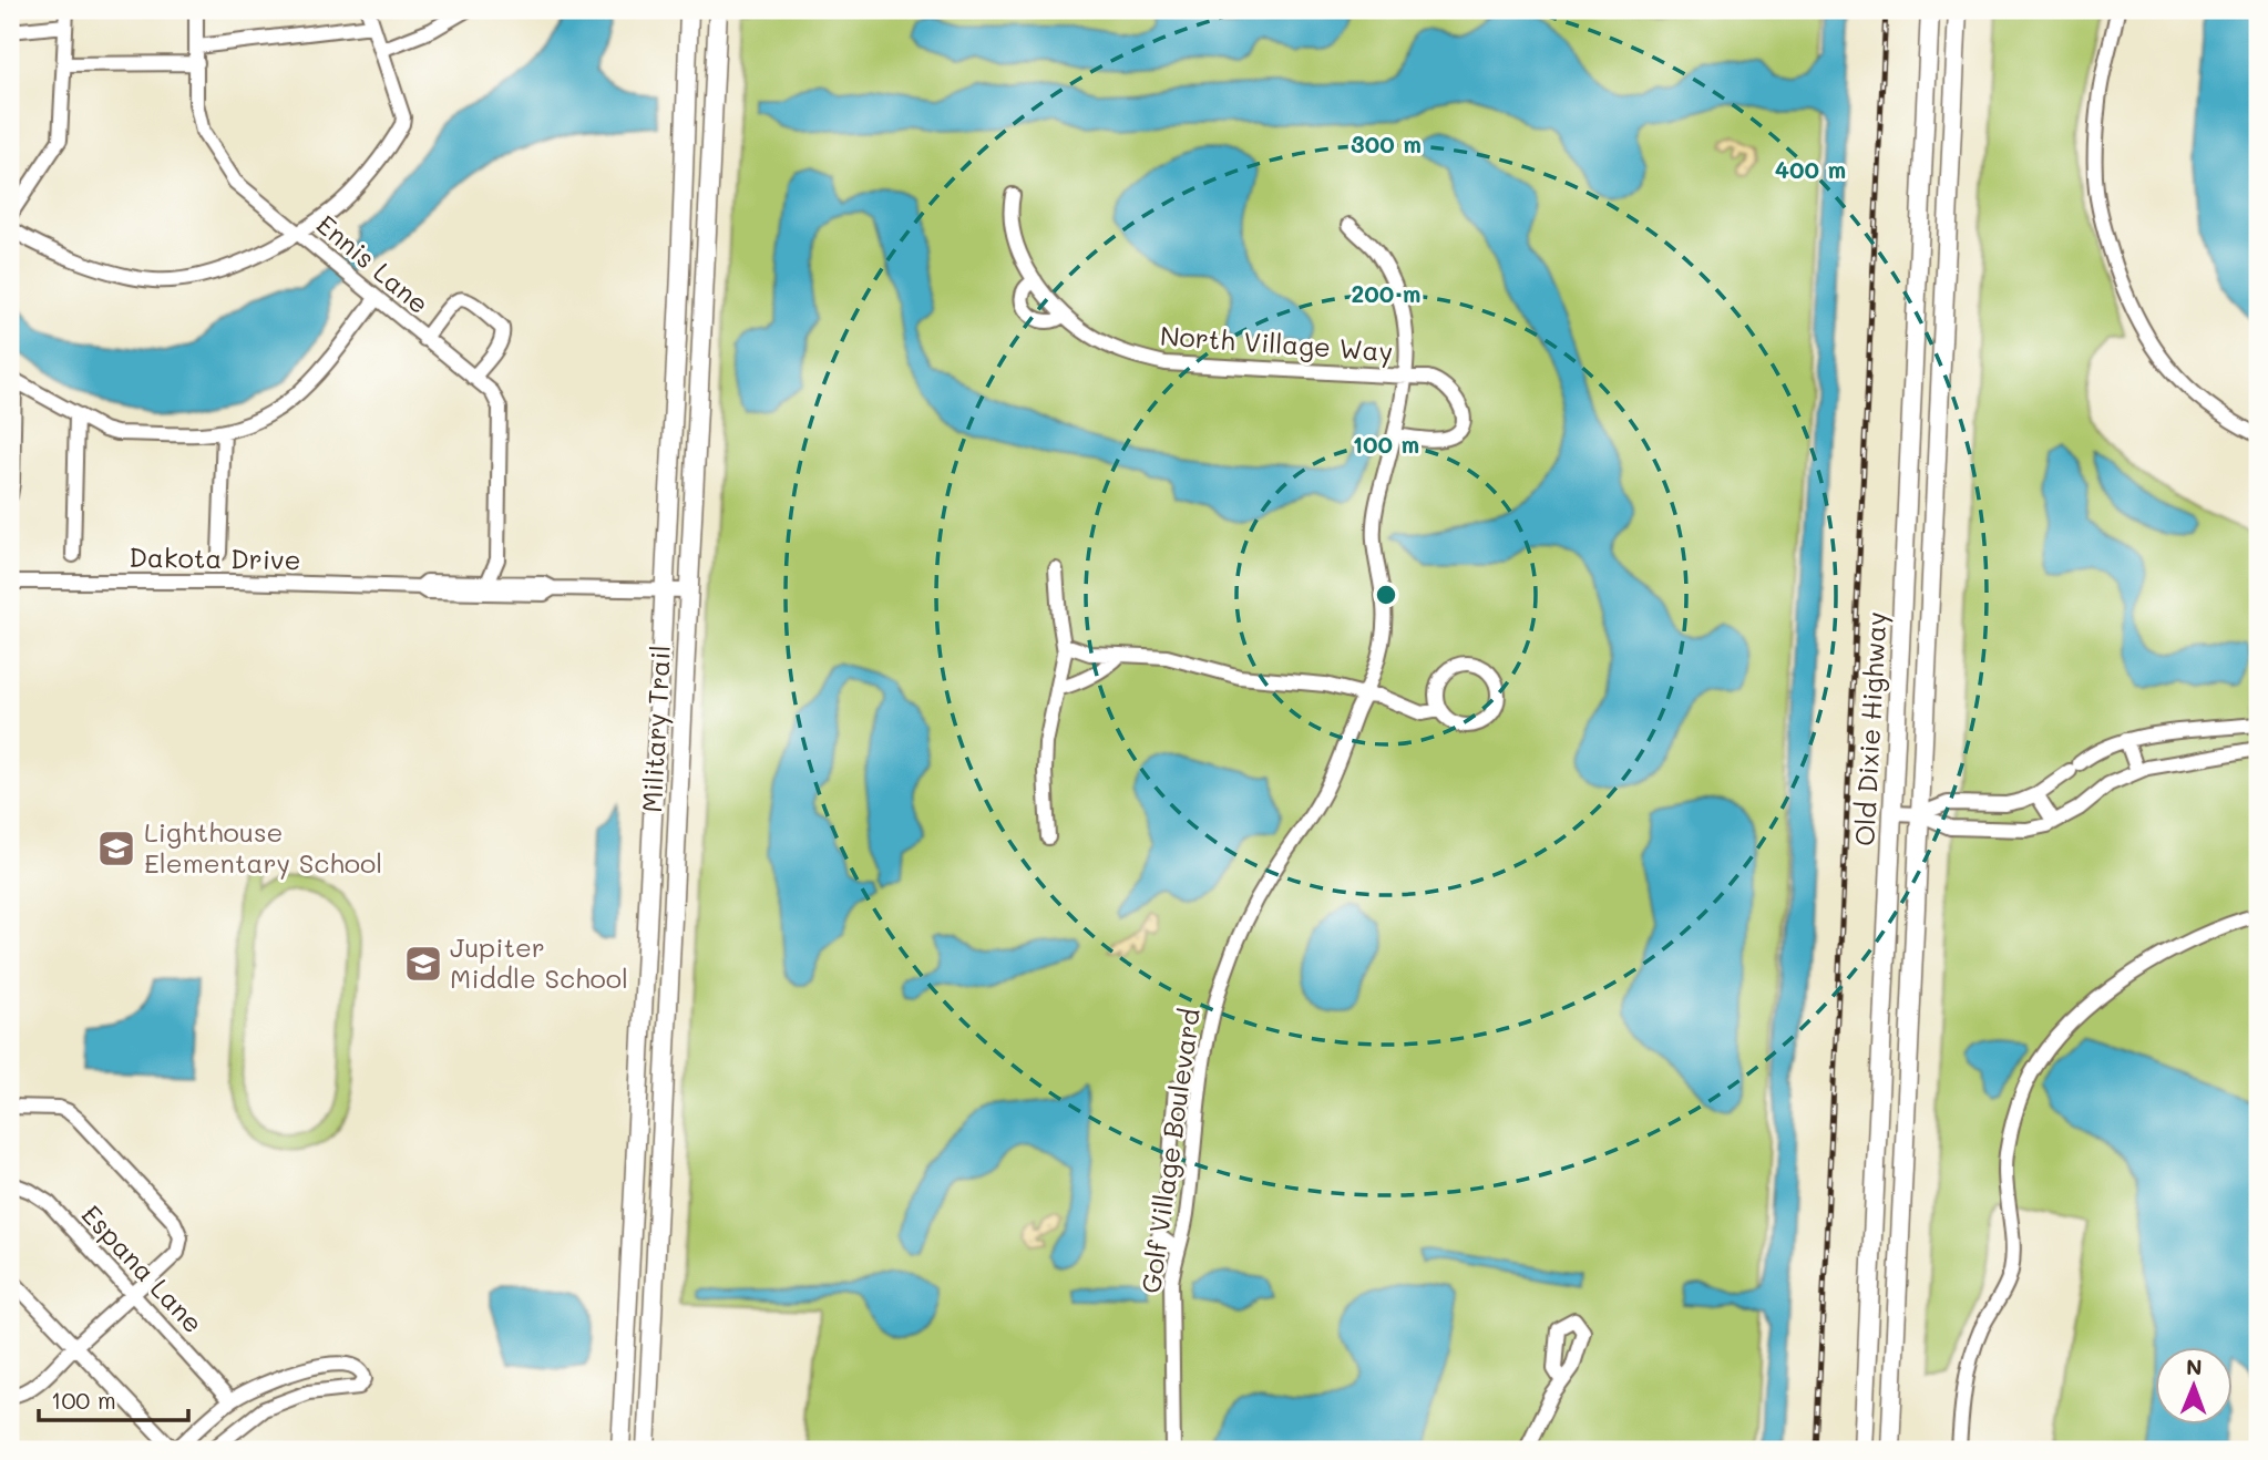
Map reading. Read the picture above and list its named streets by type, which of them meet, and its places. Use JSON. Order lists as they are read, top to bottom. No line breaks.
{"streets":{"main road":["Military Trail","Old Dixie Highway"],"street":["Ennis Lane","North Village Way","Dakota Drive","Golf Village Boulevard","Espana Lane"]},"crossings":[["Ennis Lane","Dakota Drive"],["North Village Way","Golf Village Boulevard"],["Dakota Drive","Military Trail"]],"places":{"school or university":["Lighthouse Elementary School","Jupiter Middle School"]},"scale_bar":"100 m","north":"top","rings":["300 m","400 m","200 m","100 m"]}
